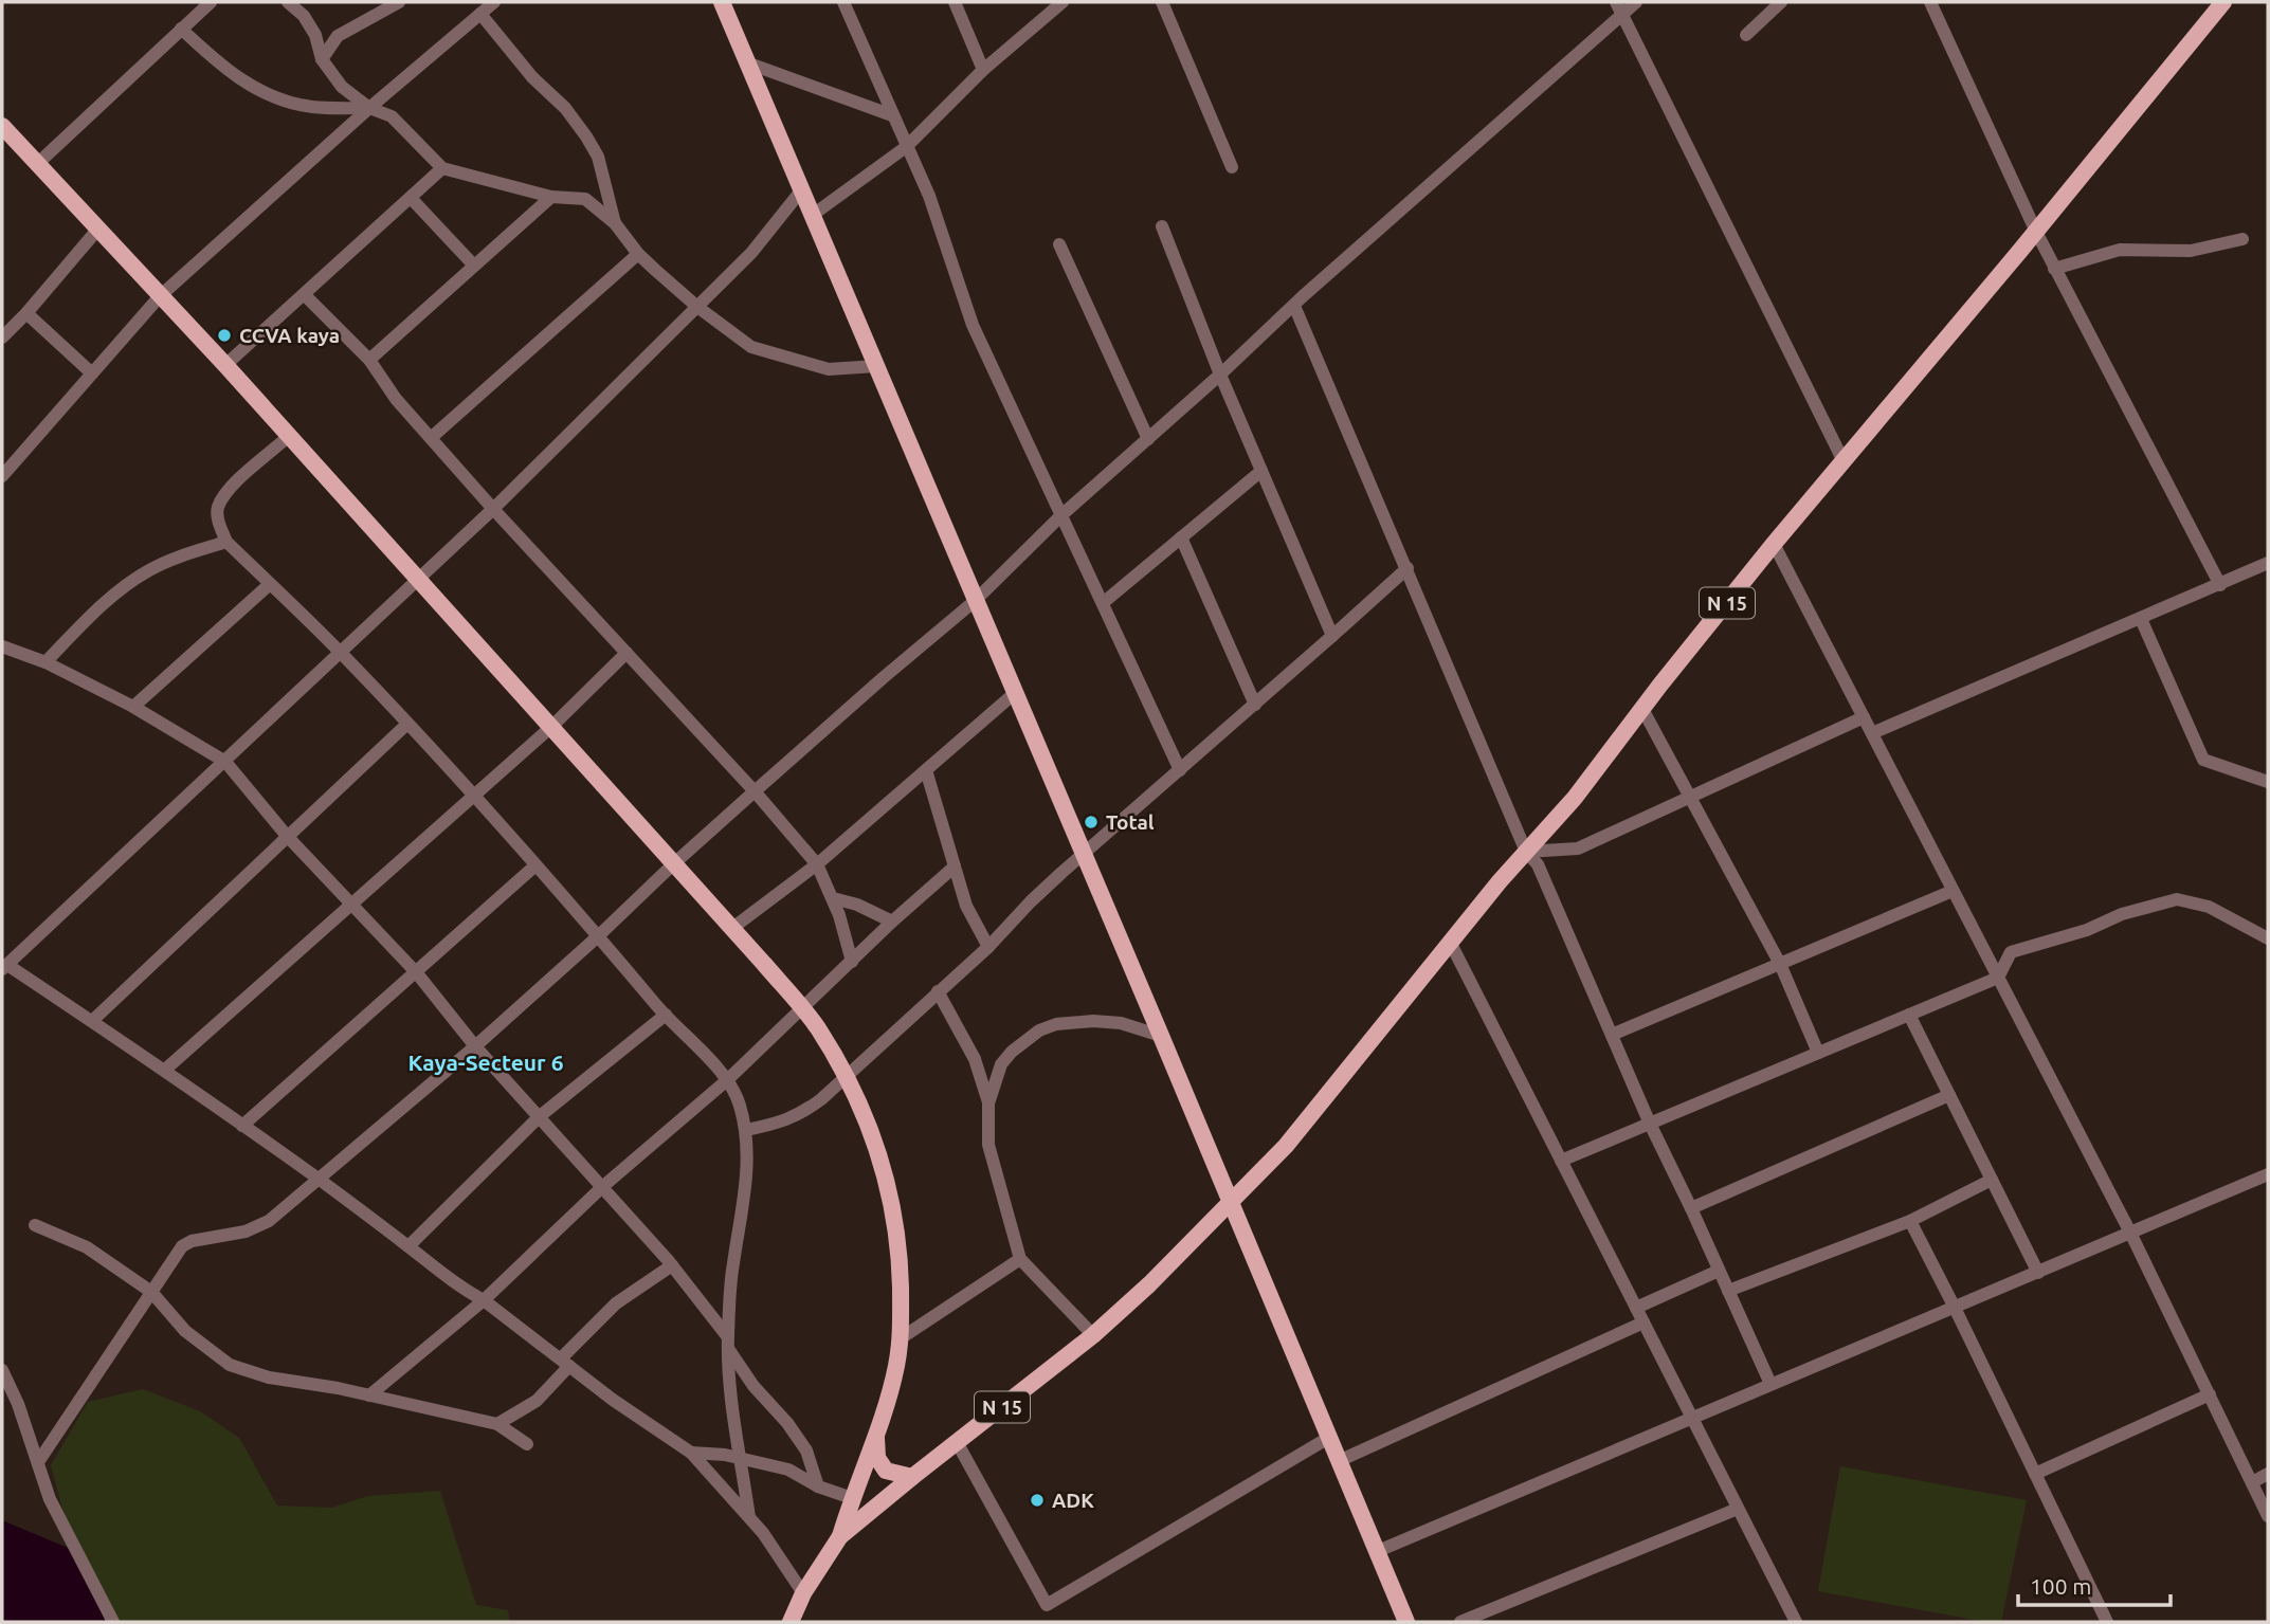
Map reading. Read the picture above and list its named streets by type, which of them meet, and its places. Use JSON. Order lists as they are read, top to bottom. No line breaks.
{"streets":{"main road":["N 15"]},"districts":["Kaya-Secteur 6"],"places":["CCVA kaya","Total","ADK"],"scale_bar":"100 m"}
